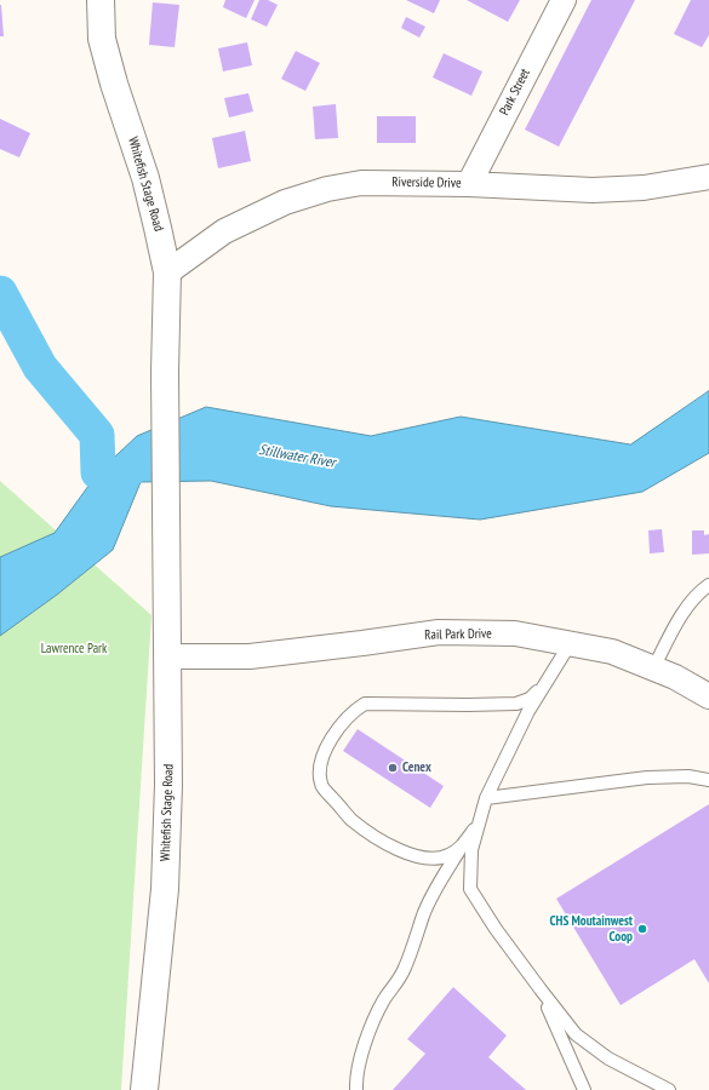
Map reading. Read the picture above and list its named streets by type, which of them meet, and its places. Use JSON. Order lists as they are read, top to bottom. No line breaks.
{"streets":{"main road":["Whitefish Stage Road"],"street":["Park Street","Riverside Drive","Rail Park Drive"]},"crossings":[["Park Street","Riverside Drive"],["Riverside Drive","Whitefish Stage Road"],["Whitefish Stage Road","Rail Park Drive"]],"water":["Stillwater River"],"parks":["Lawrence Park"],"places":["Cenex","CHS Moutainwest Coop"]}
